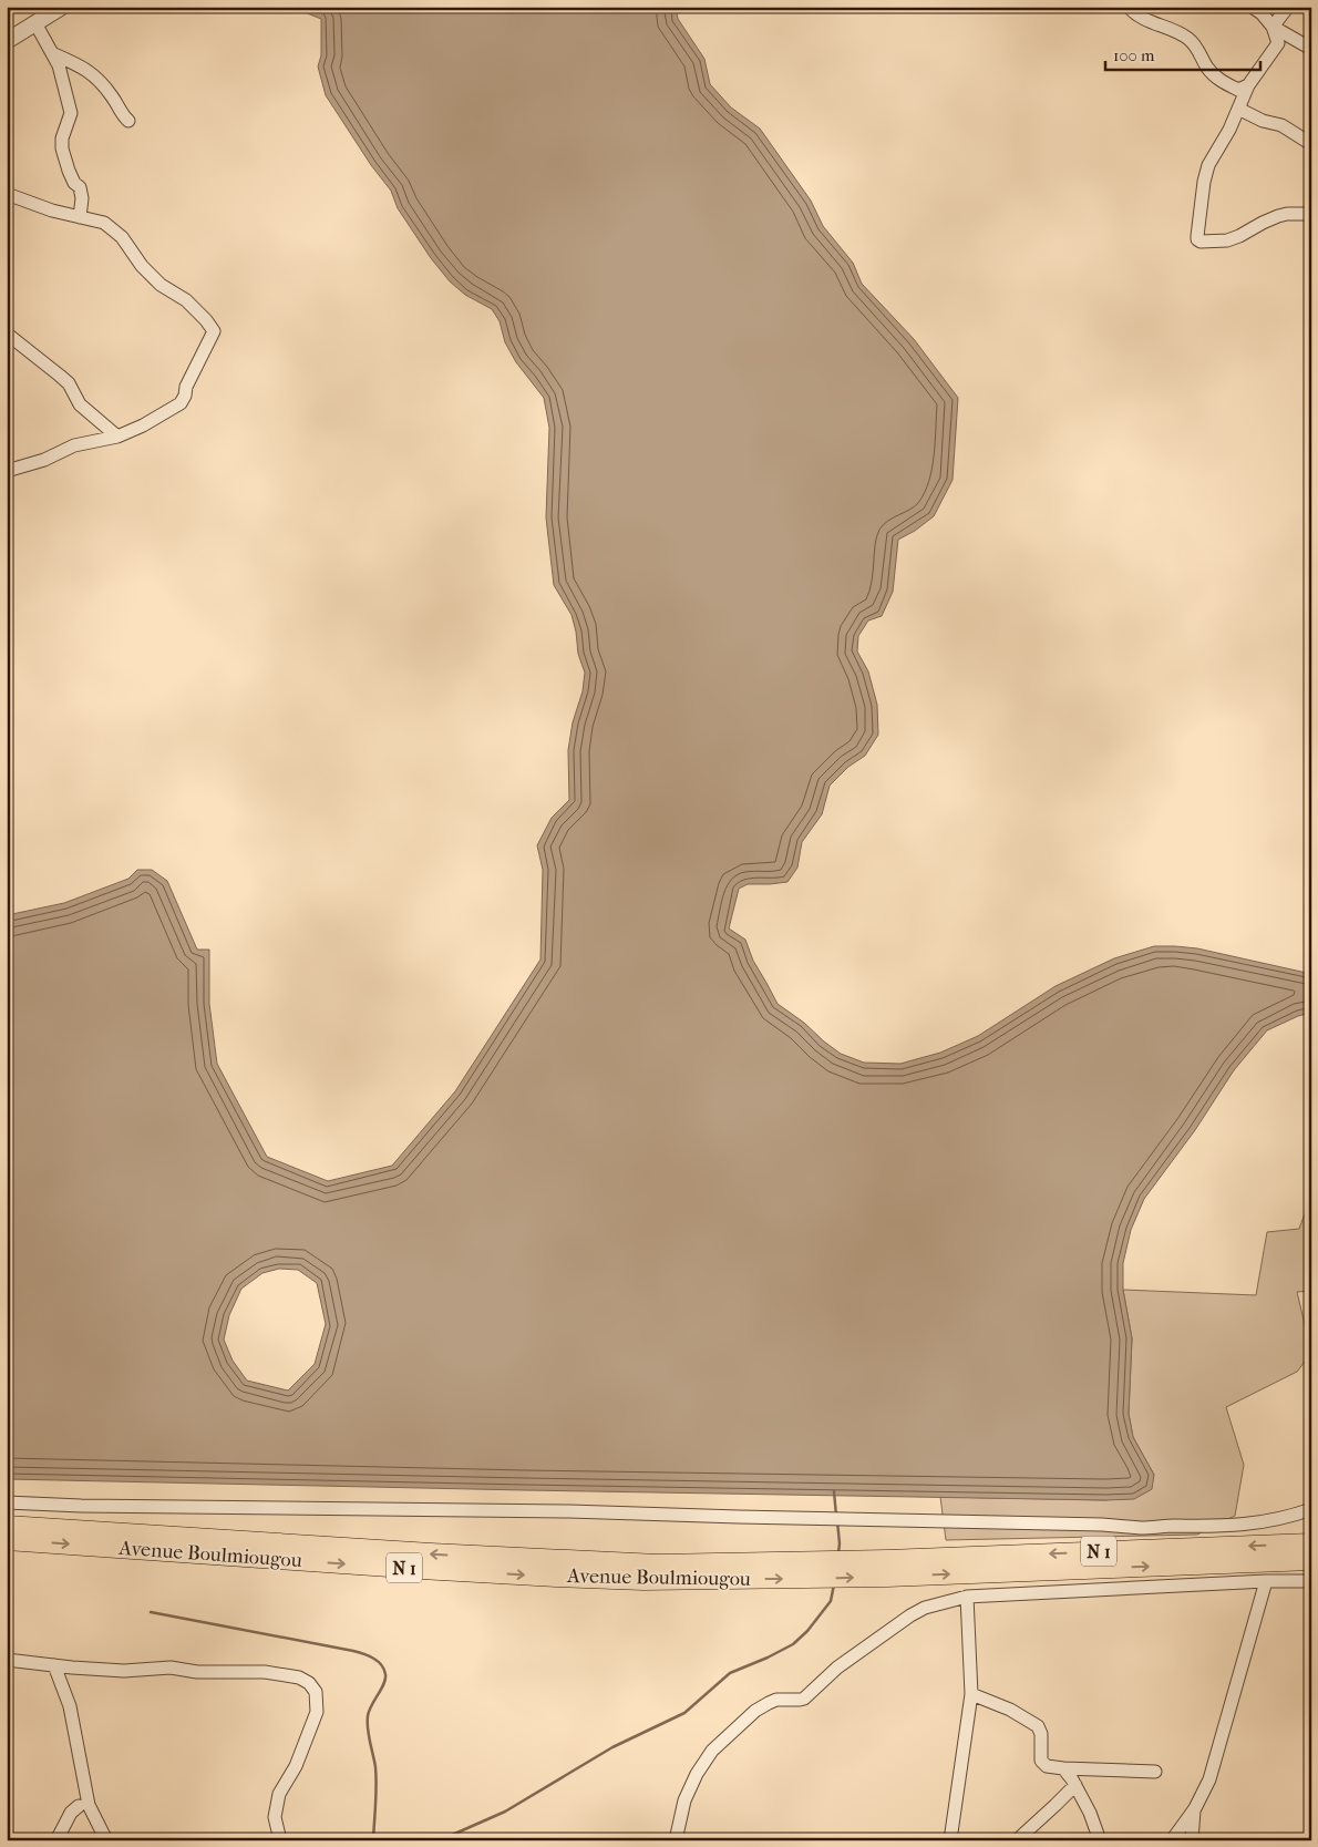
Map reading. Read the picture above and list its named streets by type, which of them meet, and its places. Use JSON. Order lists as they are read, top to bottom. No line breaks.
{"streets":{"highway":["N 1","Avenue Boulmiougou"]},"scale_bar":"100 m"}
